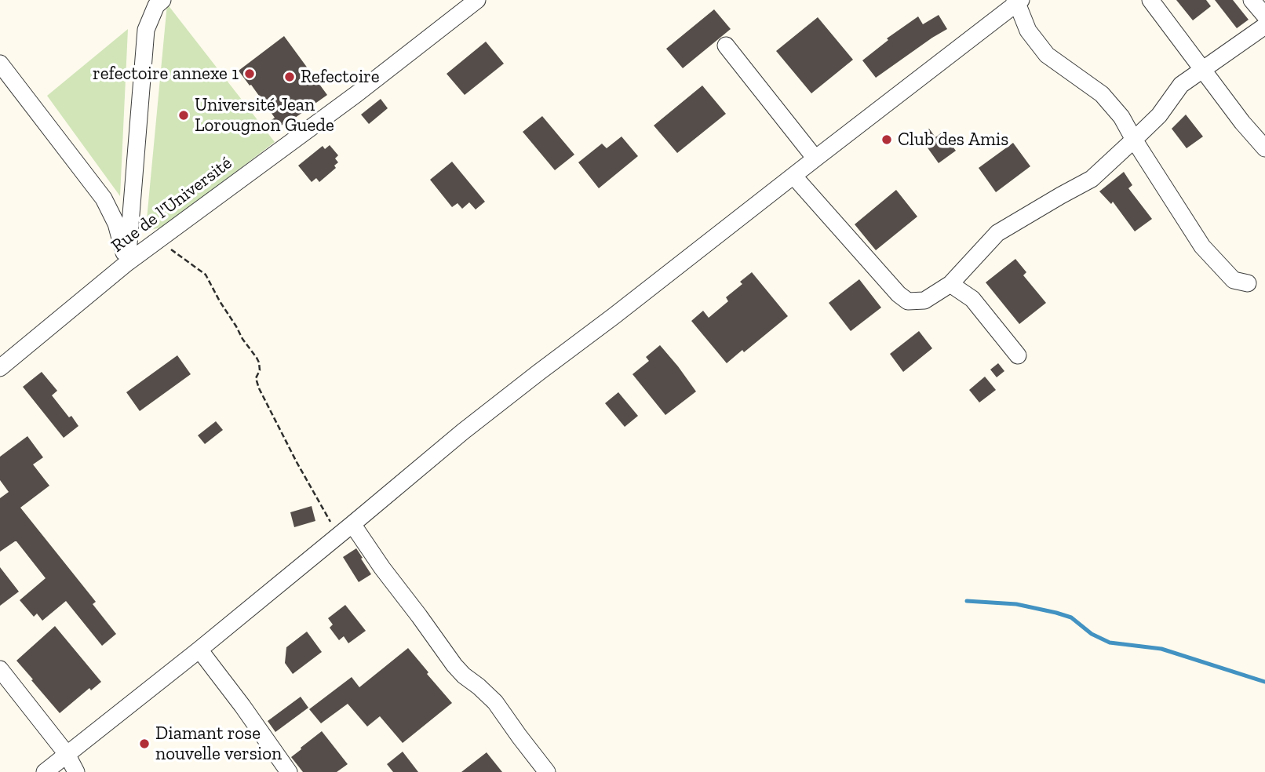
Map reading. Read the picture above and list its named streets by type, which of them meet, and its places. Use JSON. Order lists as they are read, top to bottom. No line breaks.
{"streets":{"street":["Rue de l'Université"]},"places":["refectoire annexe 1","Refectoire","Université Jean Lorougnon Guede","Club des Amis","Diamant rose nouvelle version"]}
